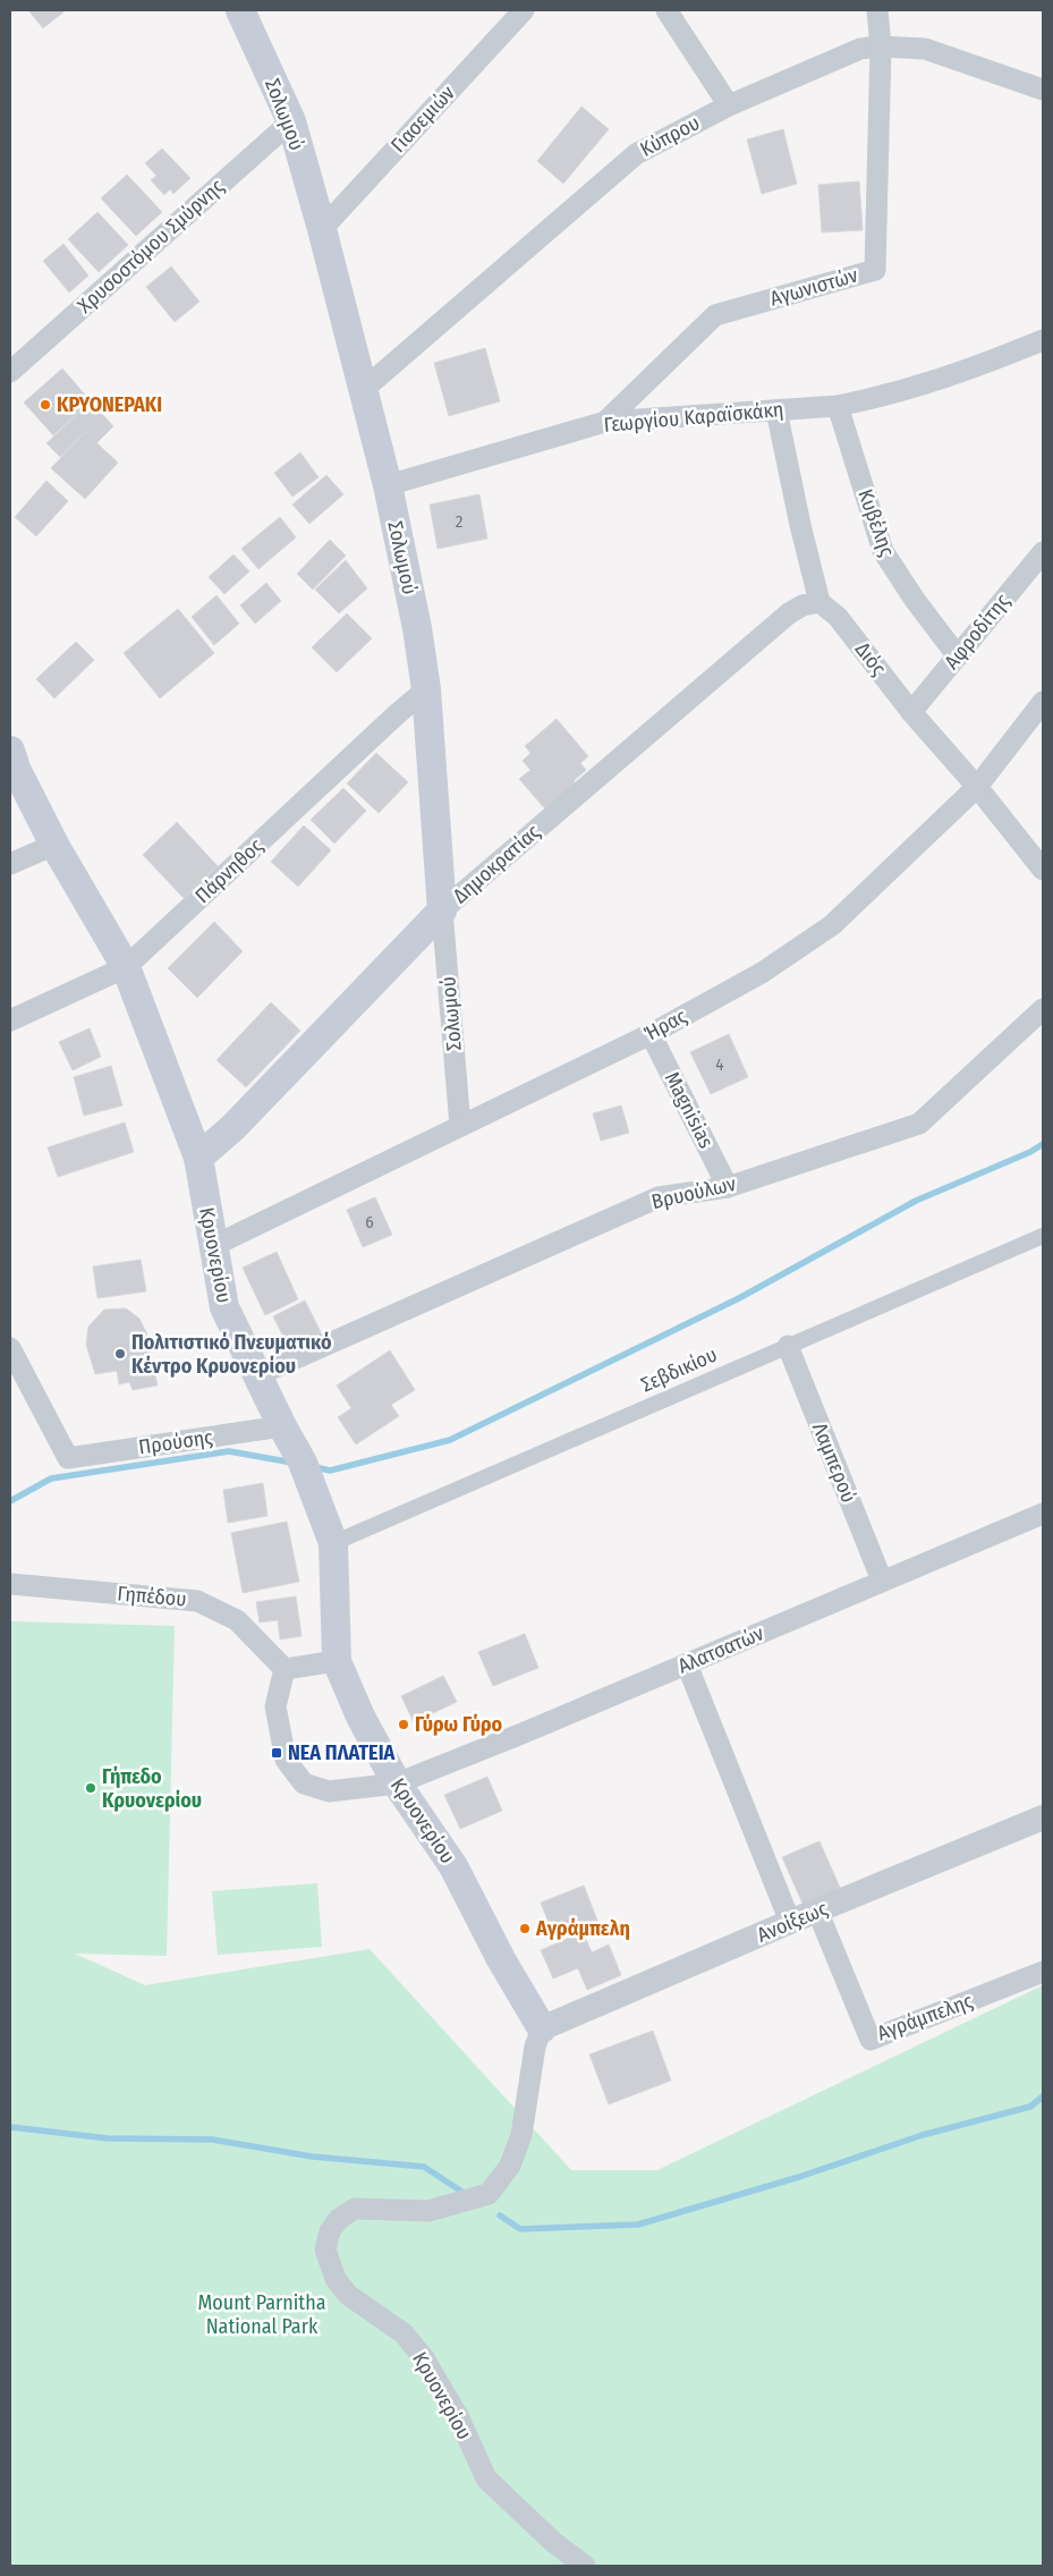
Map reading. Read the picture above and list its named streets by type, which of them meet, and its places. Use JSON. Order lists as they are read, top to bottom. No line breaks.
{"streets":{"main road":["Σολωμού","Δημοκρατίας","Κρυονερίου"],"street":["Γιασεμιών","Κύπρου","Χρυσοστόμου Σμύρνης","Αγωνιστών","Γεωργίου Καραϊσκάκη","Κυβέλης","Αφροδίτης","Διός","Πάρνηθος","Ήρας","Magnisias","Βρυούλων","Σεβδικίου","Προύσης","Λαμπερού","Γηπέδου","Αλατσατών","Ανοίξεως","Αγράμπελης"]},"crossings":[["Σολωμού","Γιασεμιών"],["Σολωμού","Κύπρου"],["Σολωμού","Χρυσοστόμου Σμύρνης"],["Σολωμού","Γεωργίου Καραϊσκάκη"],["Σολωμού","Δημοκρατίας"],["Σολωμού","Πάρνηθος"],["Σολωμού","Ήρας"],["Κύπρου","Αγωνιστών"],["Αγωνιστών","Γεωργίου Καραϊσκάκη"],["Γεωργίου Καραϊσκάκη","Κυβέλης"],["Κυβέλης","Αφροδίτης"],["Αφροδίτης","Διός"],["Διός","Δημοκρατίας"],["Διός","Ήρας"],["Δημοκρατίας","Κρυονερίου"],["Πάρνηθος","Κρυονερίου"],["Ήρας","Magnisias"],["Ήρας","Κρυονερίου"],["Magnisias","Βρυούλων"],["Βρυούλων","Κρυονερίου"],["Κρυονερίου","Σεβδικίου"],["Κρυονερίου","Προύσης"],["Κρυονερίου","Αλατσατών"],["Κρυονερίου","Ανοίξεως"],["Σεβδικίου","Λαμπερού"],["Λαμπερού","Αλατσατών"],["Γηπέδου","Αλατσατών"],["Ανοίξεως","Αγράμπελης"]],"parks":["Mount Parnitha National Park"],"places":{"other":["ΚΡΥΟΝΕΡΑΚΙ","Πολιτιστικό Πνευματικό Κέντρο Κρυονερίου","Γύρω Γύρο","Γήπεδο Κρυονερίου","Αγράμπελη"],"transit":["ΝΕΑ ΠΛΑΤΕΙΑ"]},"house_numbers":["2","4","6"]}
